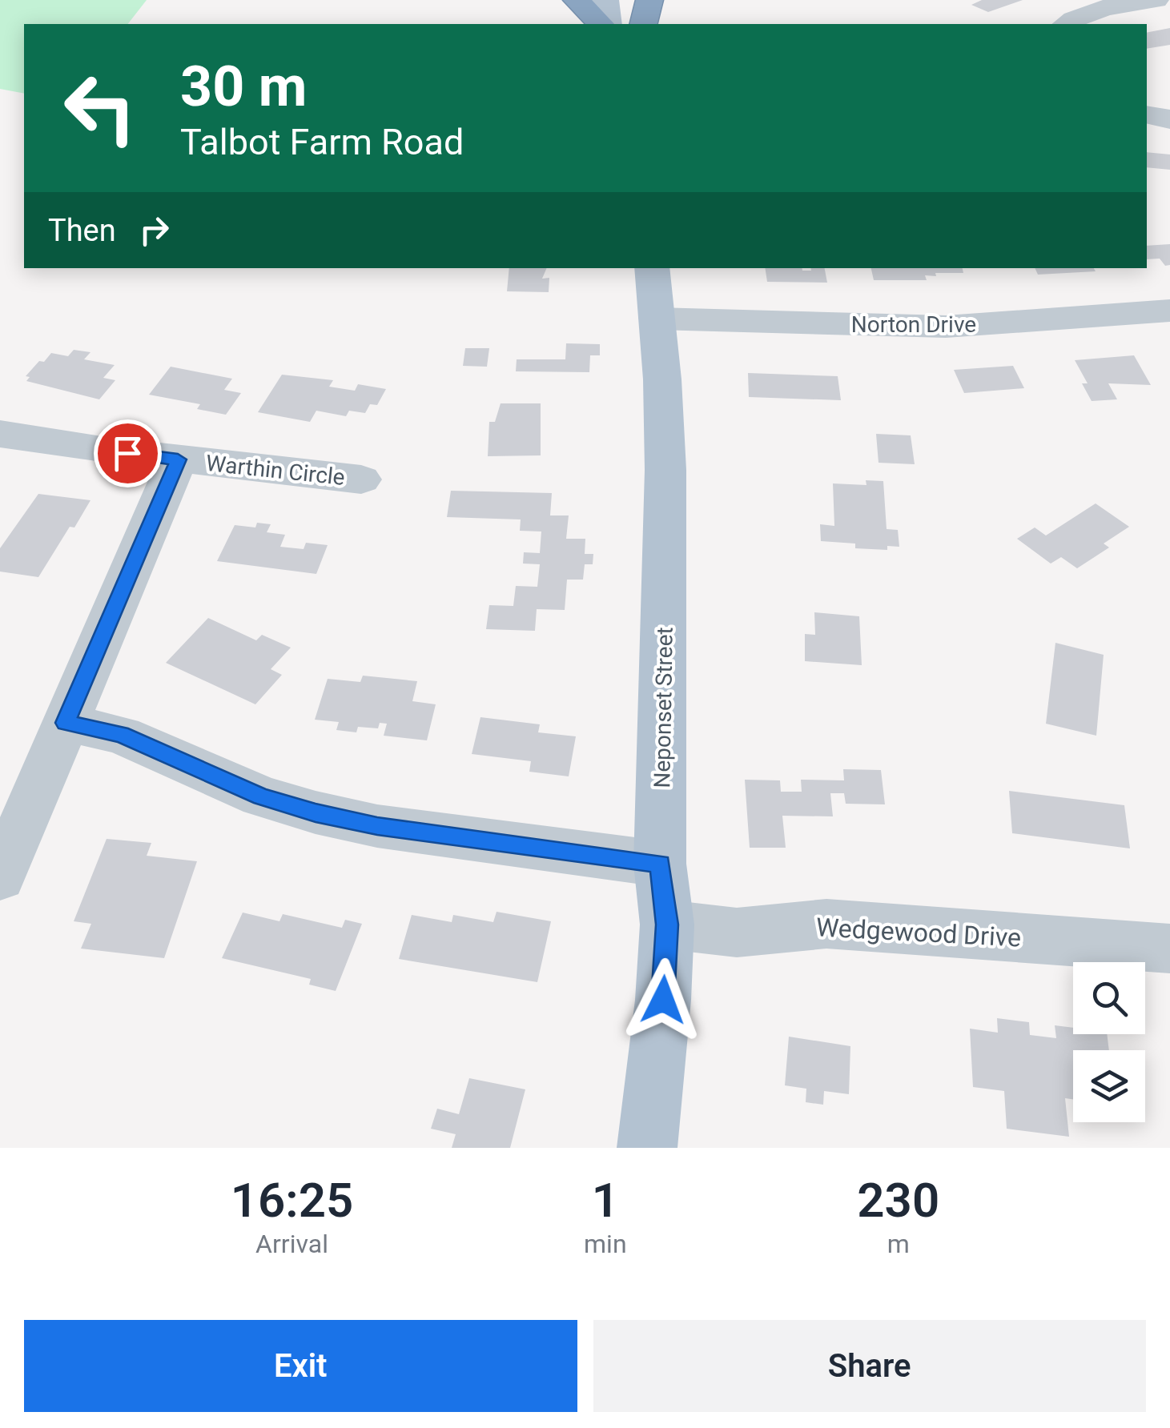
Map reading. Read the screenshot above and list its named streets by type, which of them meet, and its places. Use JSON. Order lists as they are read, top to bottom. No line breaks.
{"streets":{"main road":["Neponset Street"],"street":["Norton Drive","Warthin Circle","Wedgewood Drive"]},"crossings":[["Norton Drive","Neponset Street"],["Neponset Street","Wedgewood Drive"]],"page":{"turn":["30 m","Talbot Farm Road"],"then":"Then","eta":["16:25","Arrival","1","min","230","m"],"buttons":["Exit","Share"]}}
